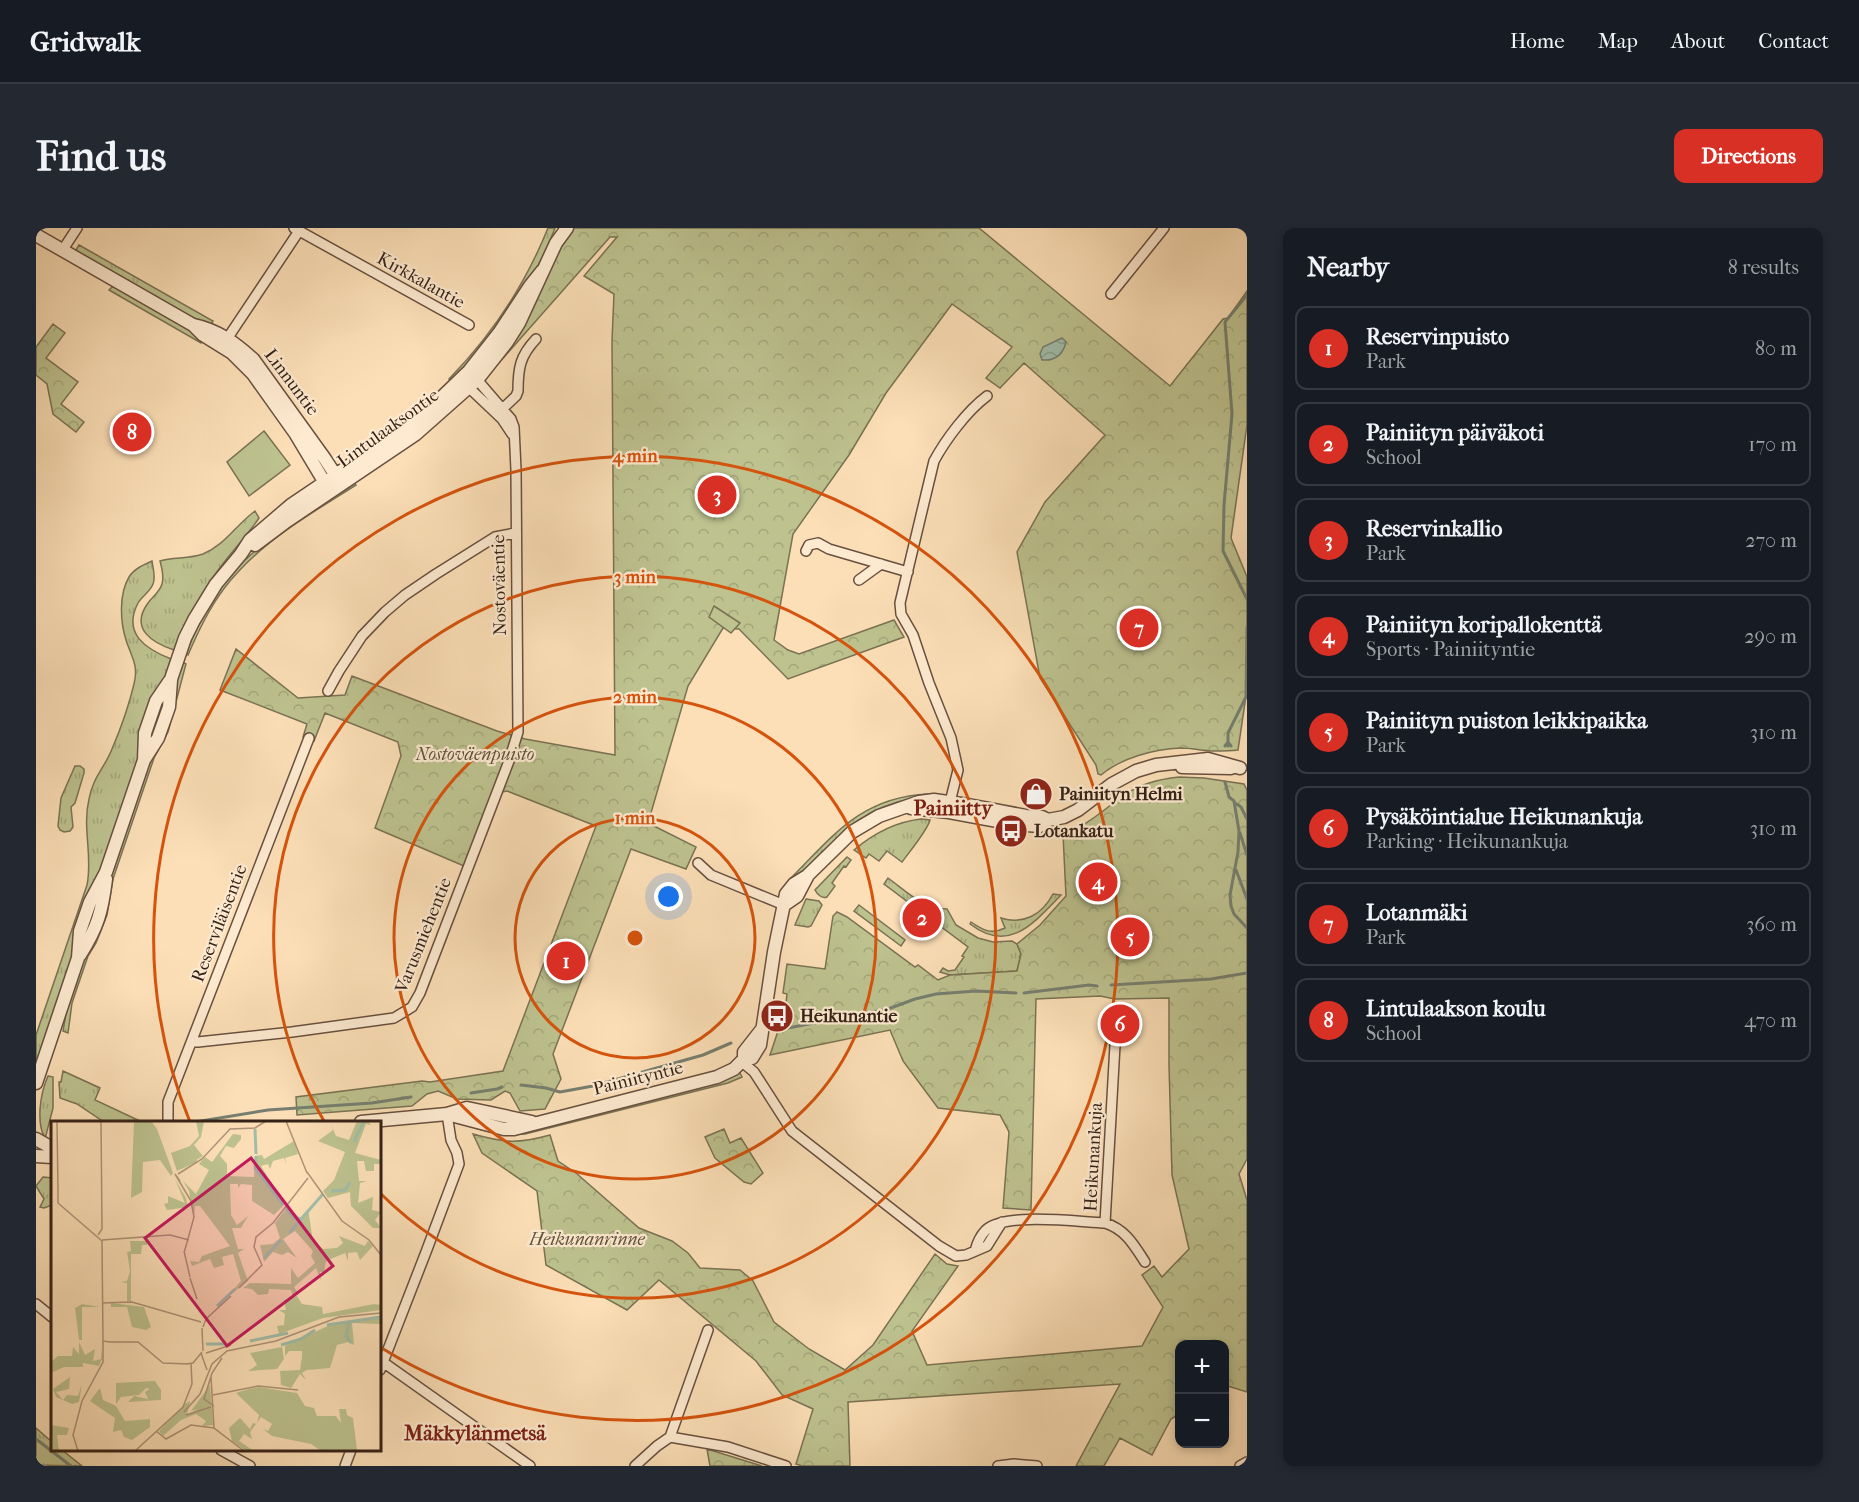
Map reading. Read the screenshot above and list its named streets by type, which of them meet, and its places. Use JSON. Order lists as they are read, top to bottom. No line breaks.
{"streets":{"street":["Kirkkalantie","Linnuntie","Lintulaaksontie","Nostoväentie","Reserviläisentie","Varusmiehentie","Painiityntie","Heikunankuja"]},"crossings":[["Linnuntie","Lintulaaksontie"],["Lintulaaksontie","Nostoväentie"],["Nostoväentie","Varusmiehentie"],["Reserviläisentie","Varusmiehentie"]],"districts":["Painiitty","Mäkkylänmetsä"],"parks":["Nostoväenpuisto","Heikunanrinne"],"places":{"shop":["Painiityn Helmi"],"bus stop":["Lotankatu","Heikunantie"]},"page":{"header":"Gridwalk","nav":["Home","Map","About","Contact"],"buttons":"Directions","title":"Find us","heading":["Nearby","8 results"],"list":[{"mark":"1","name":"Reservinpuisto","note":"Park","value":"80 m"},{"mark":"2","name":"Painiityn päiväkoti","note":"School","value":"170 m"},{"mark":"3","name":"Reservinkallio","note":"Park","value":"270 m"},{"mark":"4","name":"Painiityn koripallokenttä","note":"Sports · Painiityntie","value":"290 m"},{"mark":"5","name":"Painiityn puiston leikkipaikka","note":"Park","value":"310 m"},{"mark":"6","name":"Pysäköintialue Heikunankuja","note":"Parking · Heikunankuja","value":"310 m"},{"mark":"7","name":"Lotanmäki","note":"Park","value":"360 m"},{"mark":"8","name":"Lintulaakson koulu","note":"School","value":"470 m"}],"pins":["8","3","7","4","2","5","1","6"],"map_buttons":["+","−"]},"rings":["4 min","3 min","2 min","1 min"]}
